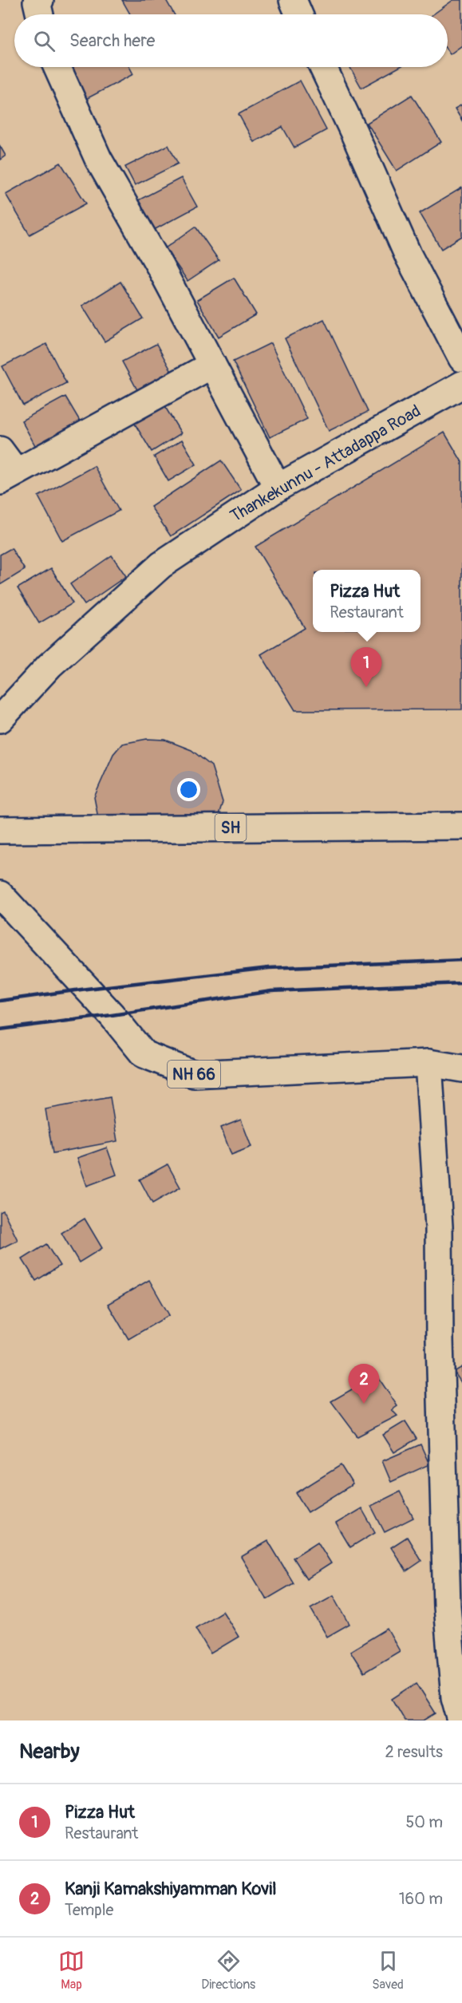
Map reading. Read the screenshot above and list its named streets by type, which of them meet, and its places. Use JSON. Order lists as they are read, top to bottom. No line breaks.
{"streets":{"main road":["Thankekunnu - Attadappa Road","SH","NH 66"]},"page":{"search":"Search here","popup":["Pizza Hut","Restaurant"],"pins":["1","2"],"heading":["Nearby","2 results"],"list":[{"mark":"1","name":"Pizza Hut","note":"Restaurant","value":"50 m"},{"mark":"2","name":"Kanji Kamakshiyamman Kovil","note":"Temple","value":"160 m"}],"nav":["Map","Directions","Saved"]}}
